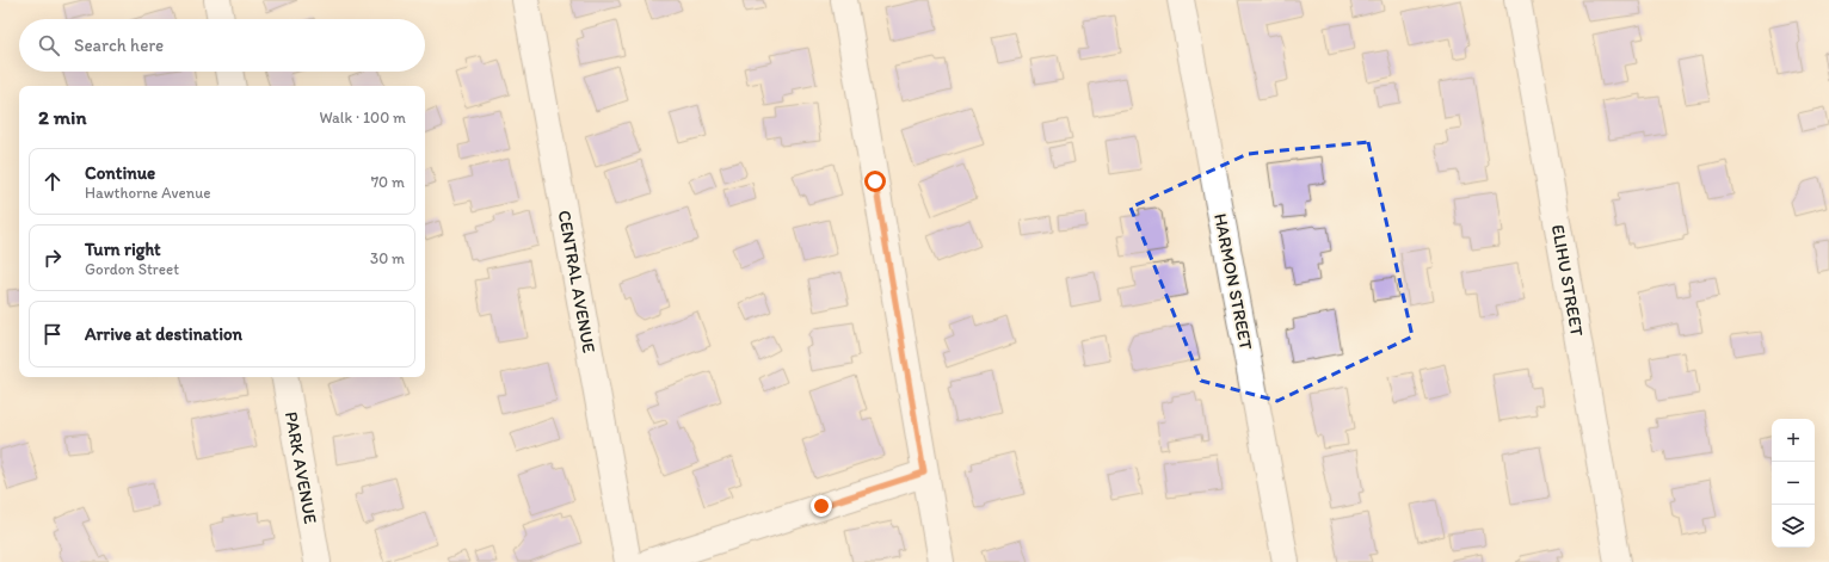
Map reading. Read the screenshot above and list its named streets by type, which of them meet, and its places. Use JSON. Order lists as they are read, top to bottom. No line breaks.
{"streets":{"street":["ELIHU STREET","CENTRAL AVENUE","HARMON STREET","PARK AVENUE"]},"page":{"search":"Search here","heading":["2 min","Walk · 100 m"],"list":[["Continue","Hawthorne Avenue","70 m"],["Turn right","Gordon Street","30 m"],"Arrive at destination"],"map_buttons":["+","−"]}}
